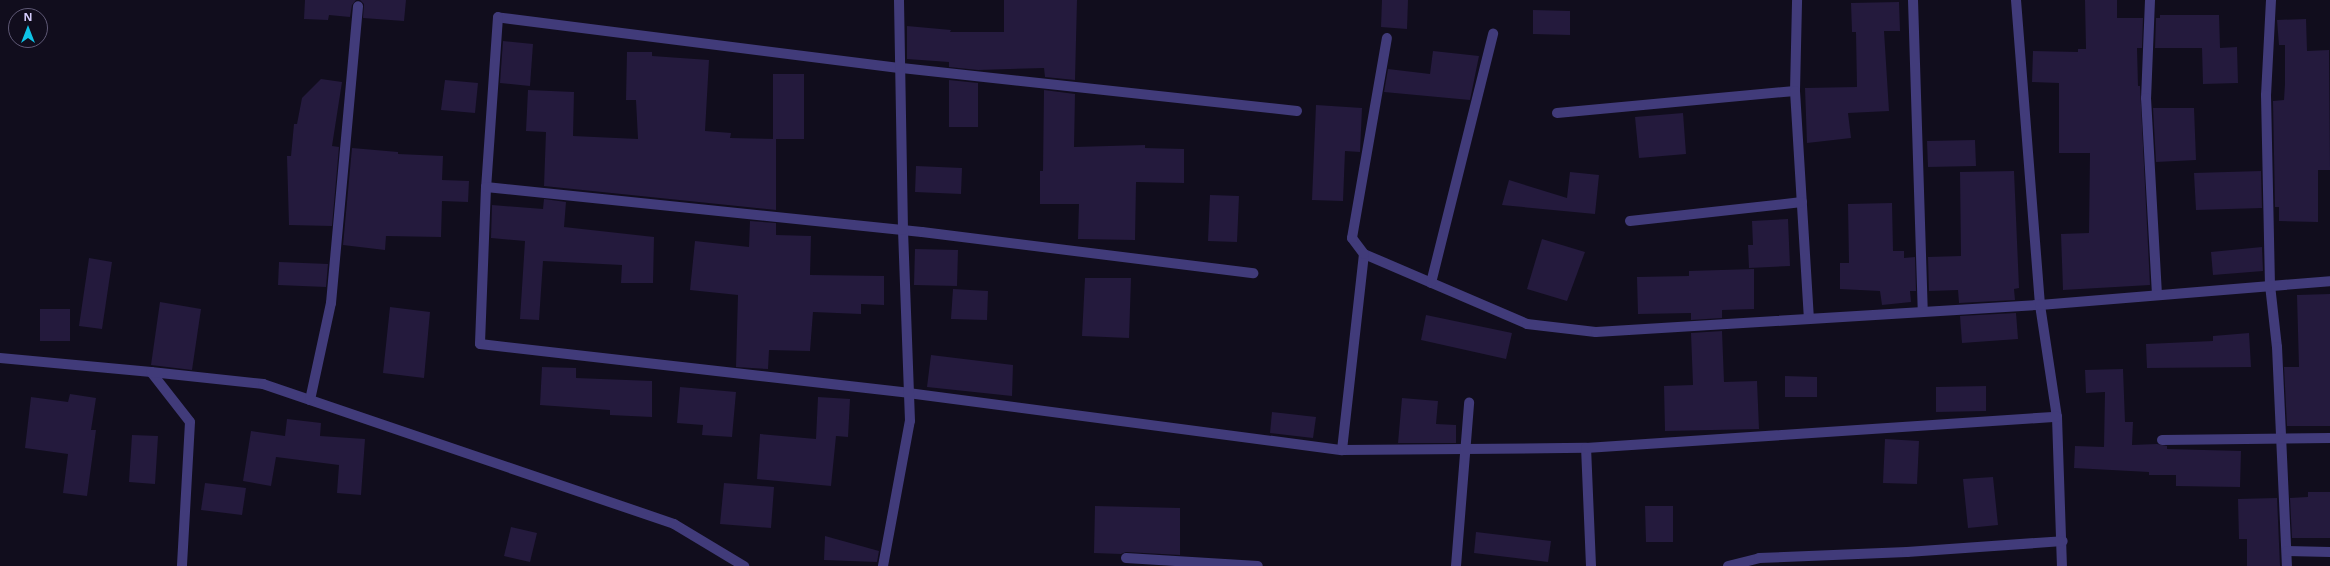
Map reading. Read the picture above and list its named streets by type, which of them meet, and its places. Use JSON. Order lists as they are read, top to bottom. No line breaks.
{"north":"top"}
